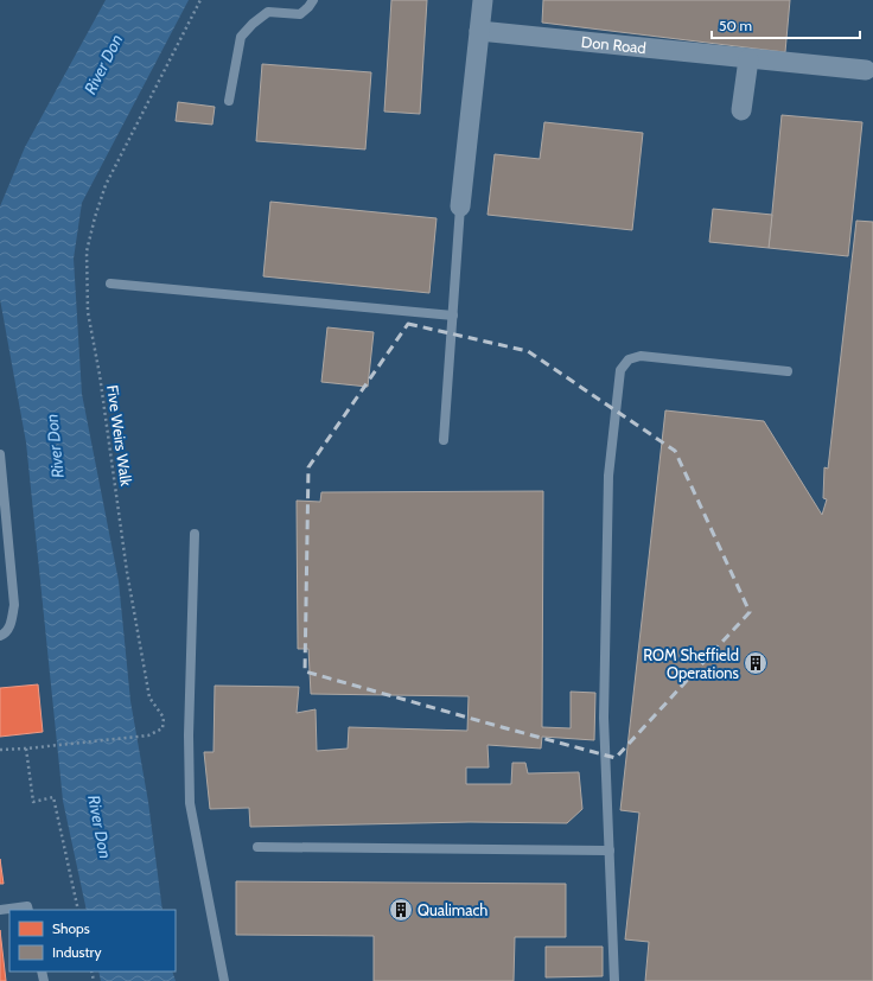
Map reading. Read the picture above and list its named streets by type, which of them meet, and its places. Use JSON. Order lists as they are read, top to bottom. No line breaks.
{"streets":{"street":["Don Road"],"path":["Five Weirs Walk"]},"water":["River Don"],"places":{"building":["ROM Sheffield Operations","Qualimach"]},"legend":["Shops","Industry"],"scale_bar":"50 m"}
